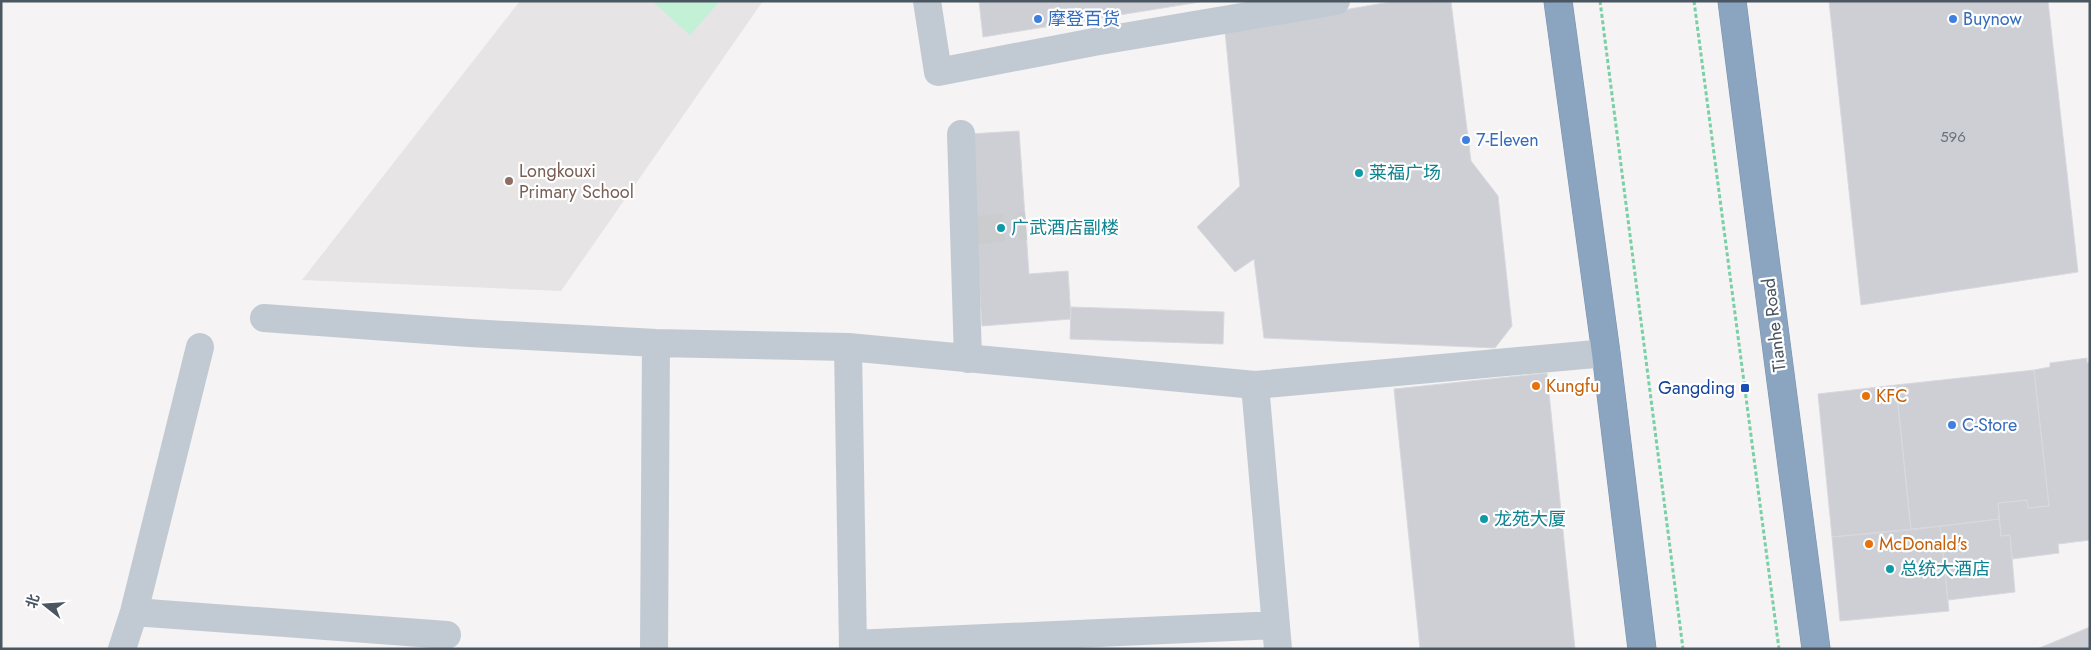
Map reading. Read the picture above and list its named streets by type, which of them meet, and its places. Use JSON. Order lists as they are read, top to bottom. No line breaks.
{"streets":{"highway":["Tianhe Road"]},"places":{"other":["摩登百货","Buynow","7-Eleven","莱福广场","Longkouxi Primary School","广武酒店副楼","Kungfu","KFC","C-Store","龙苑大厦","McDonald's","总统大酒店"],"transit":["Gangding"]},"house_numbers":["596"],"north":"left"}
